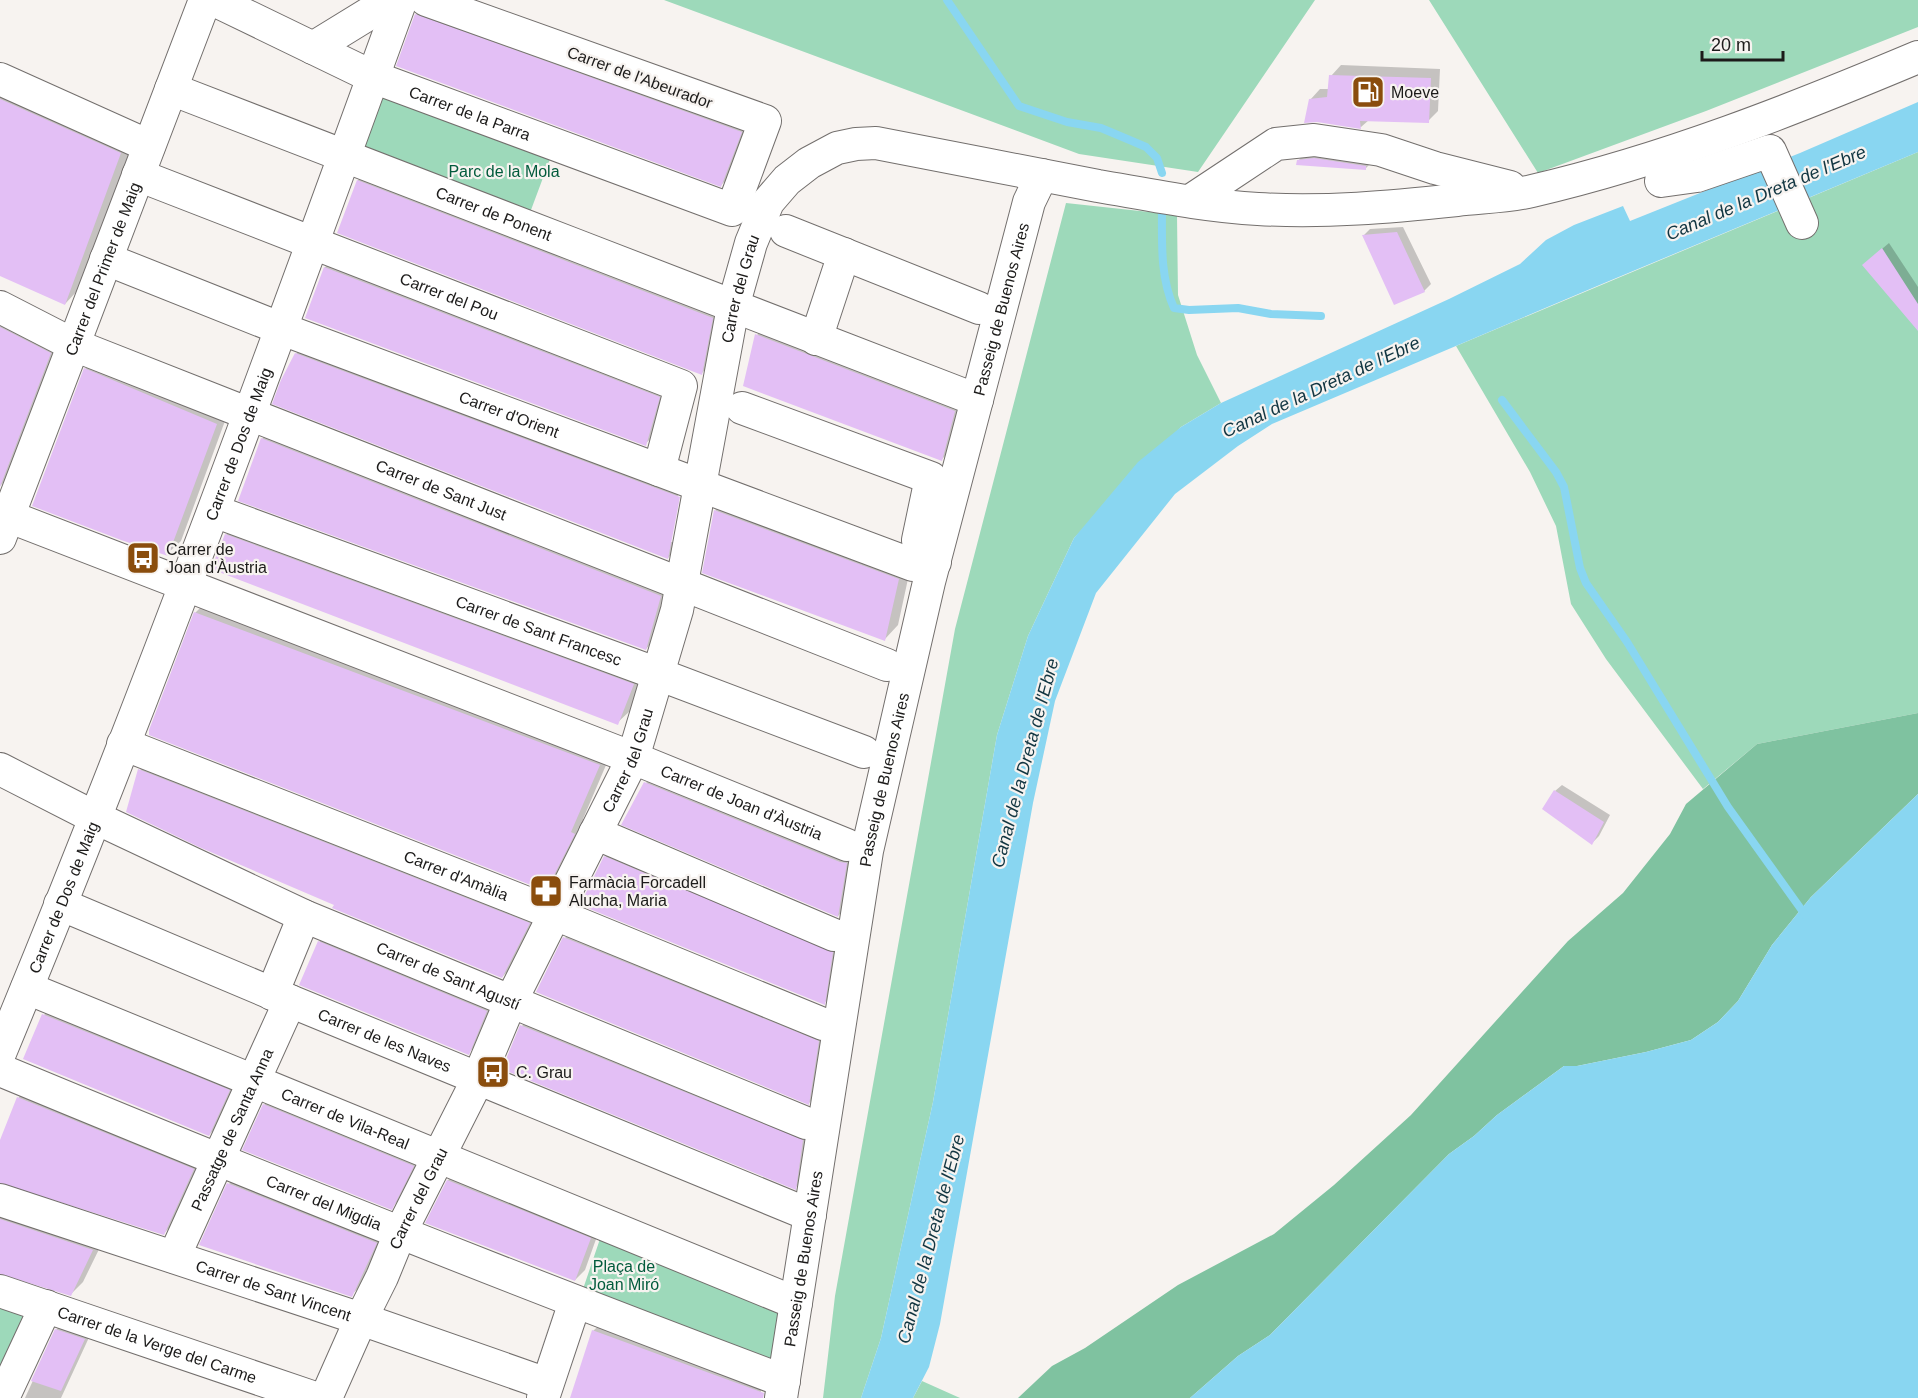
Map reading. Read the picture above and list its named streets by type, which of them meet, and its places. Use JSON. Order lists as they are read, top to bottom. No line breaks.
{"streets":{"street":["Carrer de l'Abeurador","Carrer de la Parra","Carrer de Ponent","Carrer del Primer de Maig","Carrer del Grau","Carrer del Pou","Passeig de Buenos Aires","Carrer d'Orient","Carrer de Dos de Maig","Carrer de Sant Just","Carrer de Sant Francesc","Carrer de Joan d'Àustria","Carrer d'Amàlia","Carrer de Sant Agustí","Carrer de les Naves","Carrer de Vila-Real","Passatge de Santa Anna","Carrer del Migdia","Carrer de Sant Vincent","Carrer de la Verge del Carme"]},"crossings":[["Carrer de l'Abeurador","Carrer de la Parra"],["Carrer de la Parra","Carrer de Dos de Maig"],["Carrer de Ponent","Carrer del Primer de Maig"],["Carrer de Ponent","Carrer del Grau"],["Carrer de Ponent","Passeig de Buenos Aires"],["Carrer de Ponent","Carrer de Dos de Maig"],["Carrer del Primer de Maig","Carrer del Pou"],["Carrer del Primer de Maig","Carrer d'Orient"],["Carrer del Primer de Maig","Carrer de Sant Just"],["Carrer del Primer de Maig","Carrer de Joan d'Àustria"],["Carrer del Grau","Passeig de Buenos Aires"],["Carrer del Grau","Carrer d'Orient"],["Carrer del Grau","Carrer de Sant Just"],["Carrer del Grau","Carrer de Sant Francesc"],["Carrer del Grau","Carrer de Joan d'Àustria"],["Carrer del Grau","Carrer d'Amàlia"],["Carrer del Grau","Carrer de Sant Agustí"],["Carrer del Grau","Carrer de les Naves"],["Carrer del Grau","Carrer de Vila-Real"],["Carrer del Grau","Carrer del Migdia"],["Carrer del Grau","Carrer de Sant Vincent"],["Carrer del Pou","Carrer d'Orient"],["Carrer del Pou","Carrer de Dos de Maig"],["Passeig de Buenos Aires","Carrer d'Orient"],["Passeig de Buenos Aires","Carrer de les Naves"],["Passeig de Buenos Aires","Carrer de Vila-Real"],["Passeig de Buenos Aires","Carrer del Migdia"],["Carrer d'Orient","Carrer de Dos de Maig"],["Carrer de Dos de Maig","Carrer de Sant Just"],["Carrer de Dos de Maig","Carrer de Sant Francesc"],["Carrer de Dos de Maig","Carrer de Joan d'Àustria"],["Carrer de Dos de Maig","Carrer d'Amàlia"],["Carrer de Dos de Maig","Carrer de Sant Agustí"],["Carrer de Dos de Maig","Carrer de les Naves"],["Carrer de Dos de Maig","Carrer de Vila-Real"],["Carrer de Sant Agustí","Passatge de Santa Anna"],["Carrer de les Naves","Passatge de Santa Anna"],["Carrer de Vila-Real","Passatge de Santa Anna"],["Passatge de Santa Anna","Carrer del Migdia"],["Passatge de Santa Anna","Carrer de Sant Vincent"]],"water":["Canal de la Dreta de l'Ebre"],"parks":["Parc de la Mola","Plaça de Joan Miró"],"places":{"fuel station":["Moeve"],"bus stop":["Carrer de Joan d'Àustria","C. Grau"],"pharmacy":["Farmàcia Forcadell Alucha, Maria"]},"scale_bar":"20 m"}
